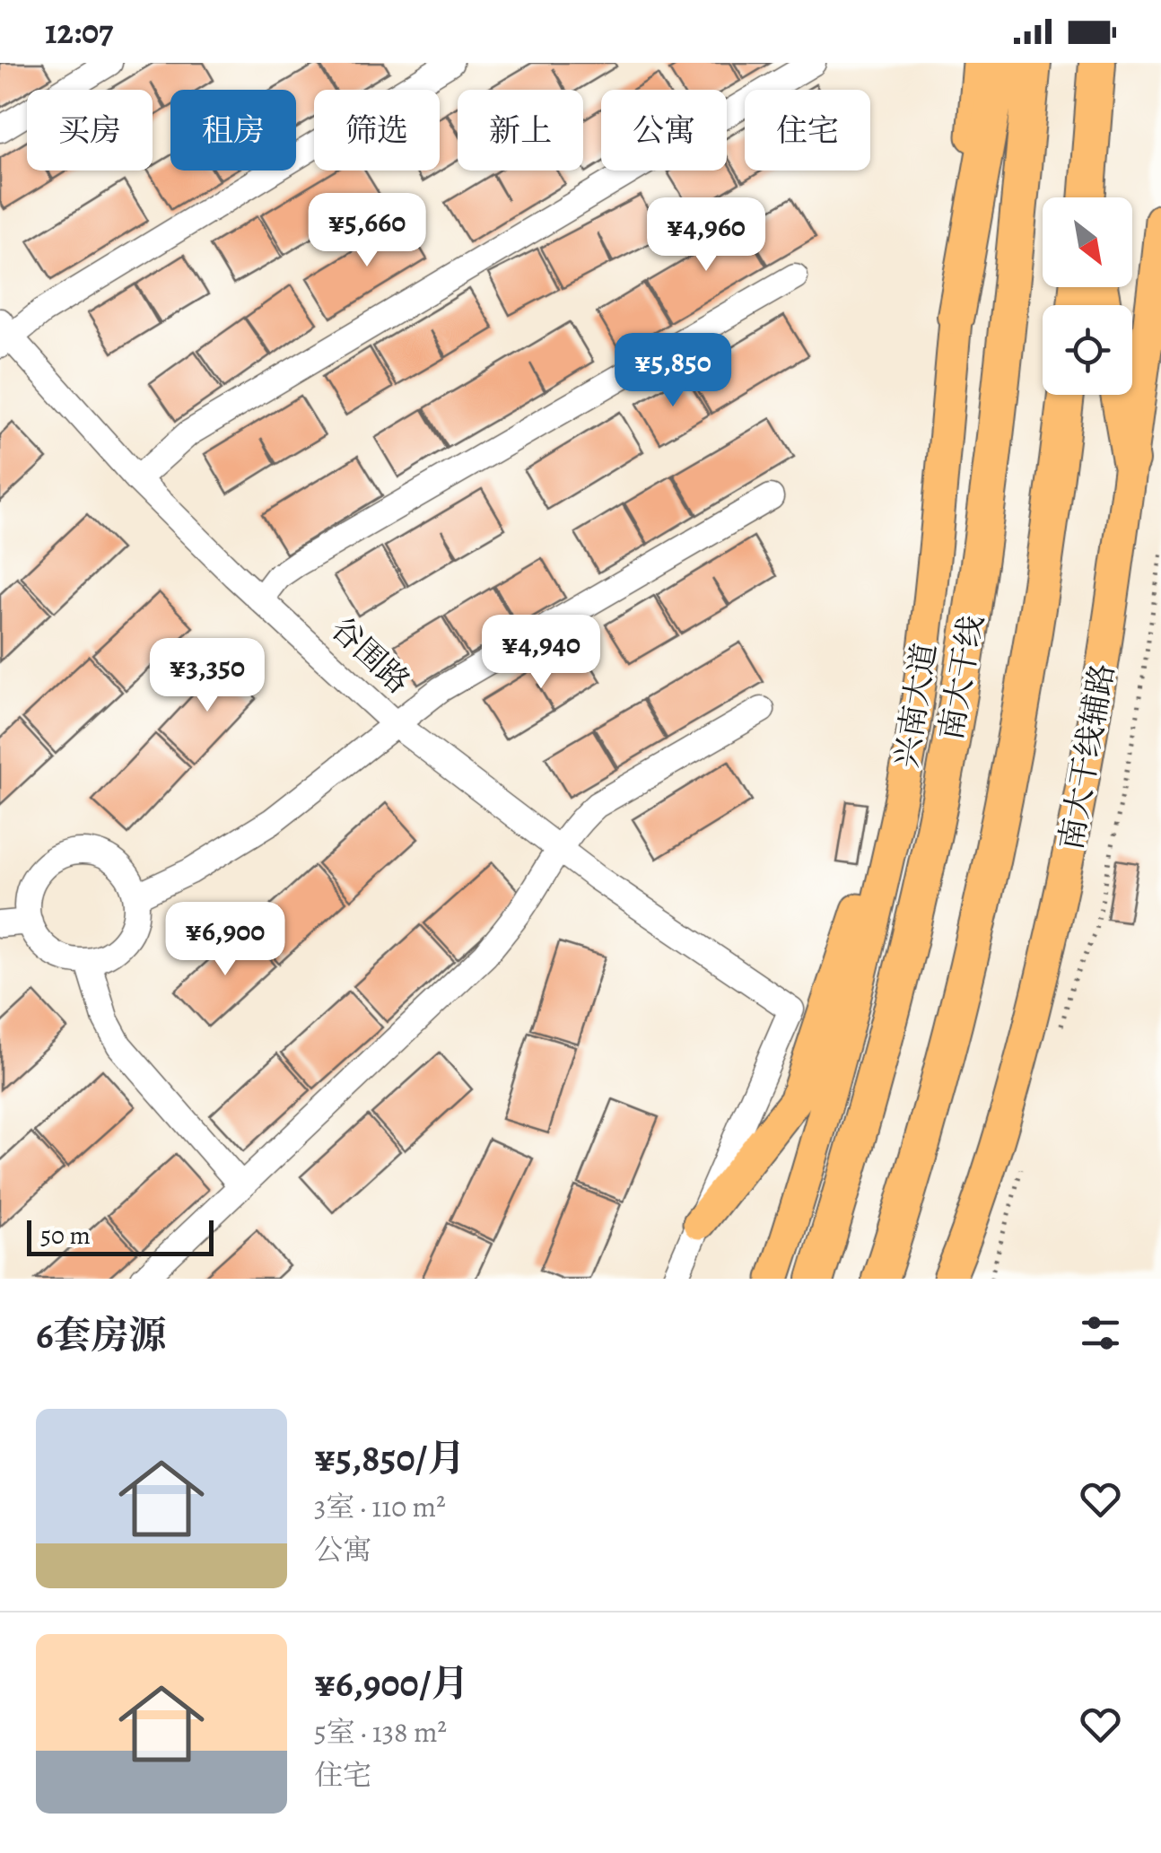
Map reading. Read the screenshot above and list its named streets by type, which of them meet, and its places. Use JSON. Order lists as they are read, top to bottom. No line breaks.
{"streets":{"highway":["南大干线"],"main road":["兴南大道","南大干线辅路"],"street":["谷围路"]},"scale_bar":"50 m","north":"bottom right","page":{"status":"12:07","chip":["买房","租房","筛选","新上","公寓","住宅"],"price":["¥5,660","¥4,960","¥5,850","¥4,940","¥3,350","¥6,900"],"scale":"50 m","heading":"6套房源","list":[{"name":"¥5,850/月","note":"3室 · 110 m² · 公寓"},{"name":"¥6,900/月","note":"5室 · 138 m² · 住宅"}]}}
